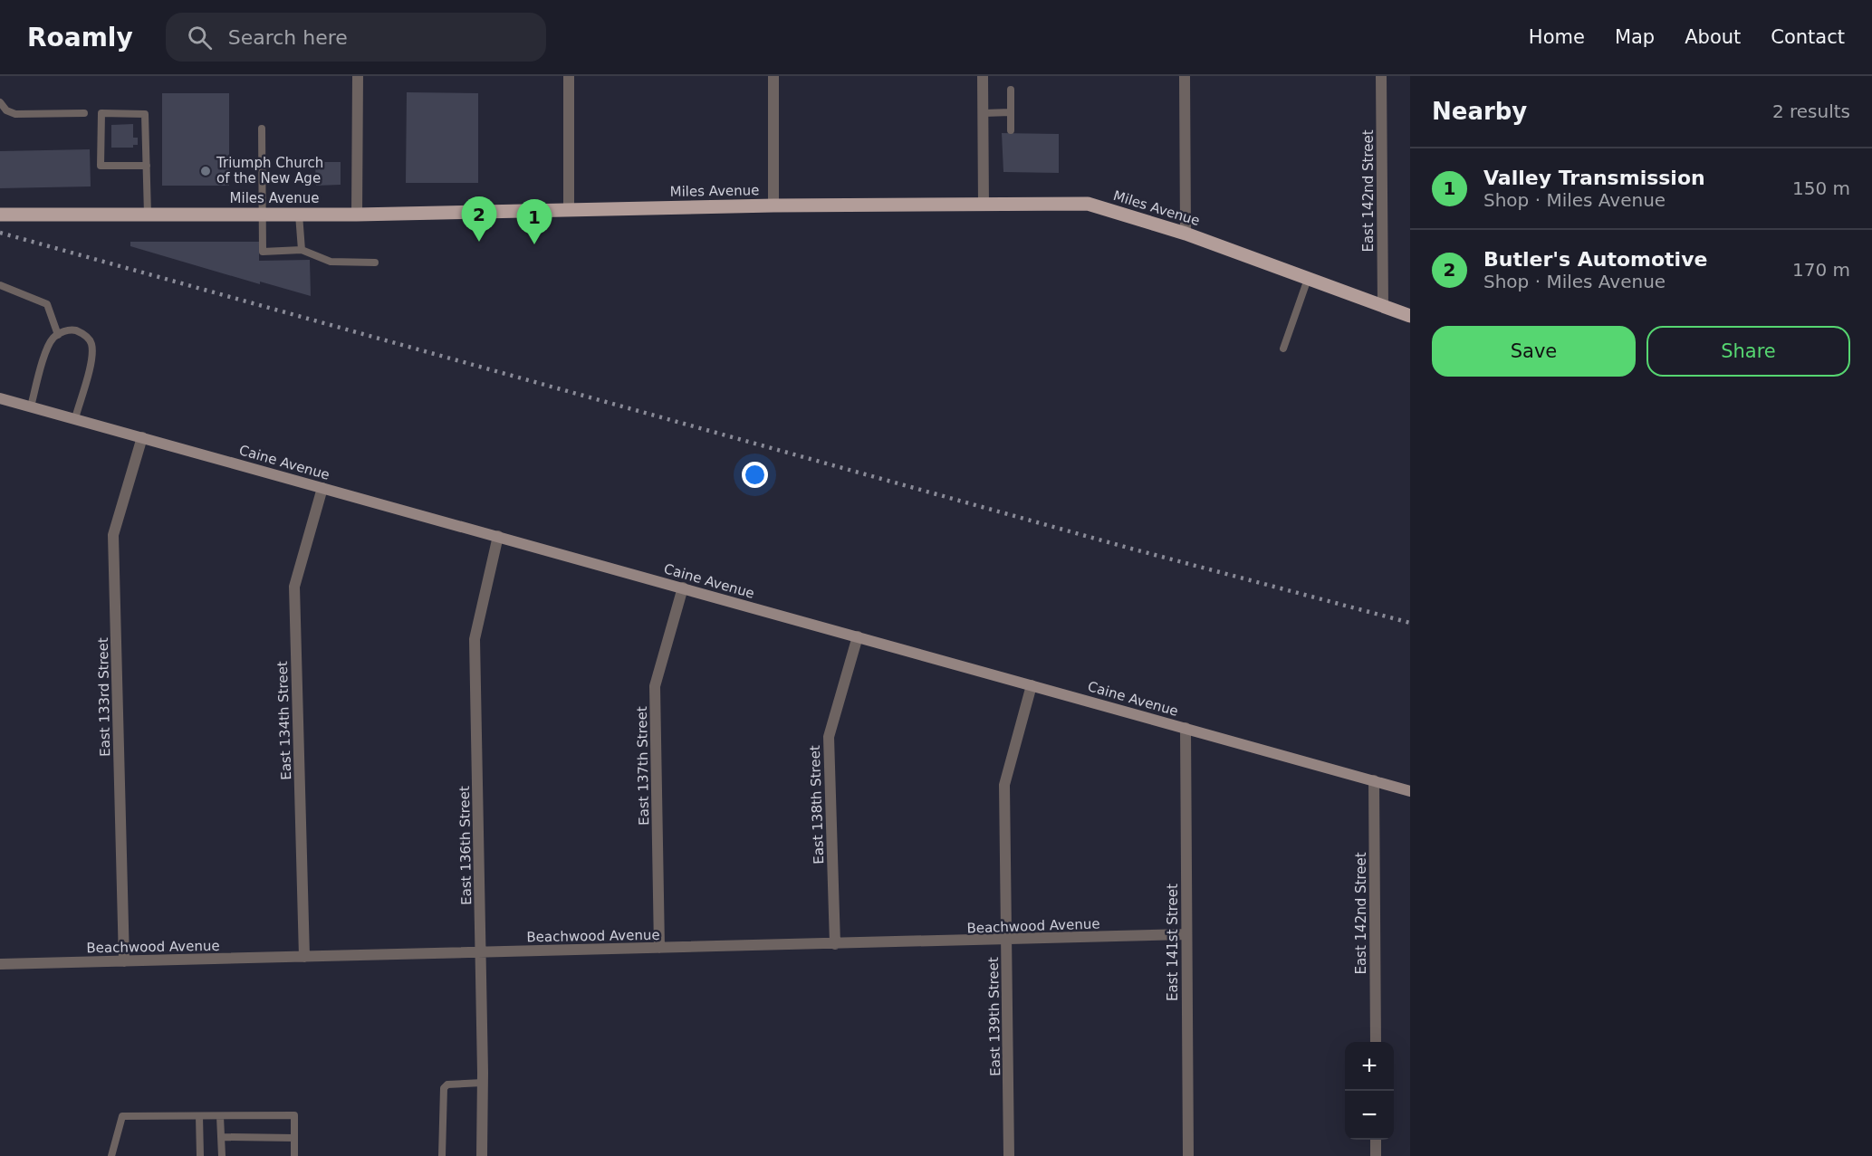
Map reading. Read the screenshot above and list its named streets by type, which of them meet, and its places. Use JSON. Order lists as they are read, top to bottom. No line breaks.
{"streets":{"main road":["Miles Avenue"],"street":["East 142nd Street","Caine Avenue","East 133rd Street","East 134th Street","East 137th Street","East 138th Street","East 136th Street","Beachwood Avenue","East 141st Street","East 139th Street"]},"crossings":[["Miles Avenue","East 142nd Street"],["East 142nd Street","Caine Avenue"],["Caine Avenue","East 133rd Street"],["Caine Avenue","East 134th Street"],["Caine Avenue","East 137th Street"],["Caine Avenue","East 138th Street"],["Caine Avenue","East 136th Street"],["Caine Avenue","East 141st Street"],["Caine Avenue","East 139th Street"],["East 133rd Street","Beachwood Avenue"],["East 134th Street","Beachwood Avenue"],["East 137th Street","Beachwood Avenue"],["East 138th Street","Beachwood Avenue"],["East 136th Street","Beachwood Avenue"],["Beachwood Avenue","East 141st Street"],["Beachwood Avenue","East 139th Street"]],"places":["Triumph Church of the New Age"],"page":{"header":"Roamly","search":"Search here","nav":["Home","Map","About","Contact"],"heading":["Nearby","2 results"],"list":[{"mark":"1","name":"Valley Transmission","note":"Shop · Miles Avenue","value":"150 m"},{"mark":"2","name":"Butler's Automotive","note":"Shop · Miles Avenue","value":"170 m"}],"pins":["2","1"],"buttons":["Save","Share"],"map_buttons":["+","−"]}}
